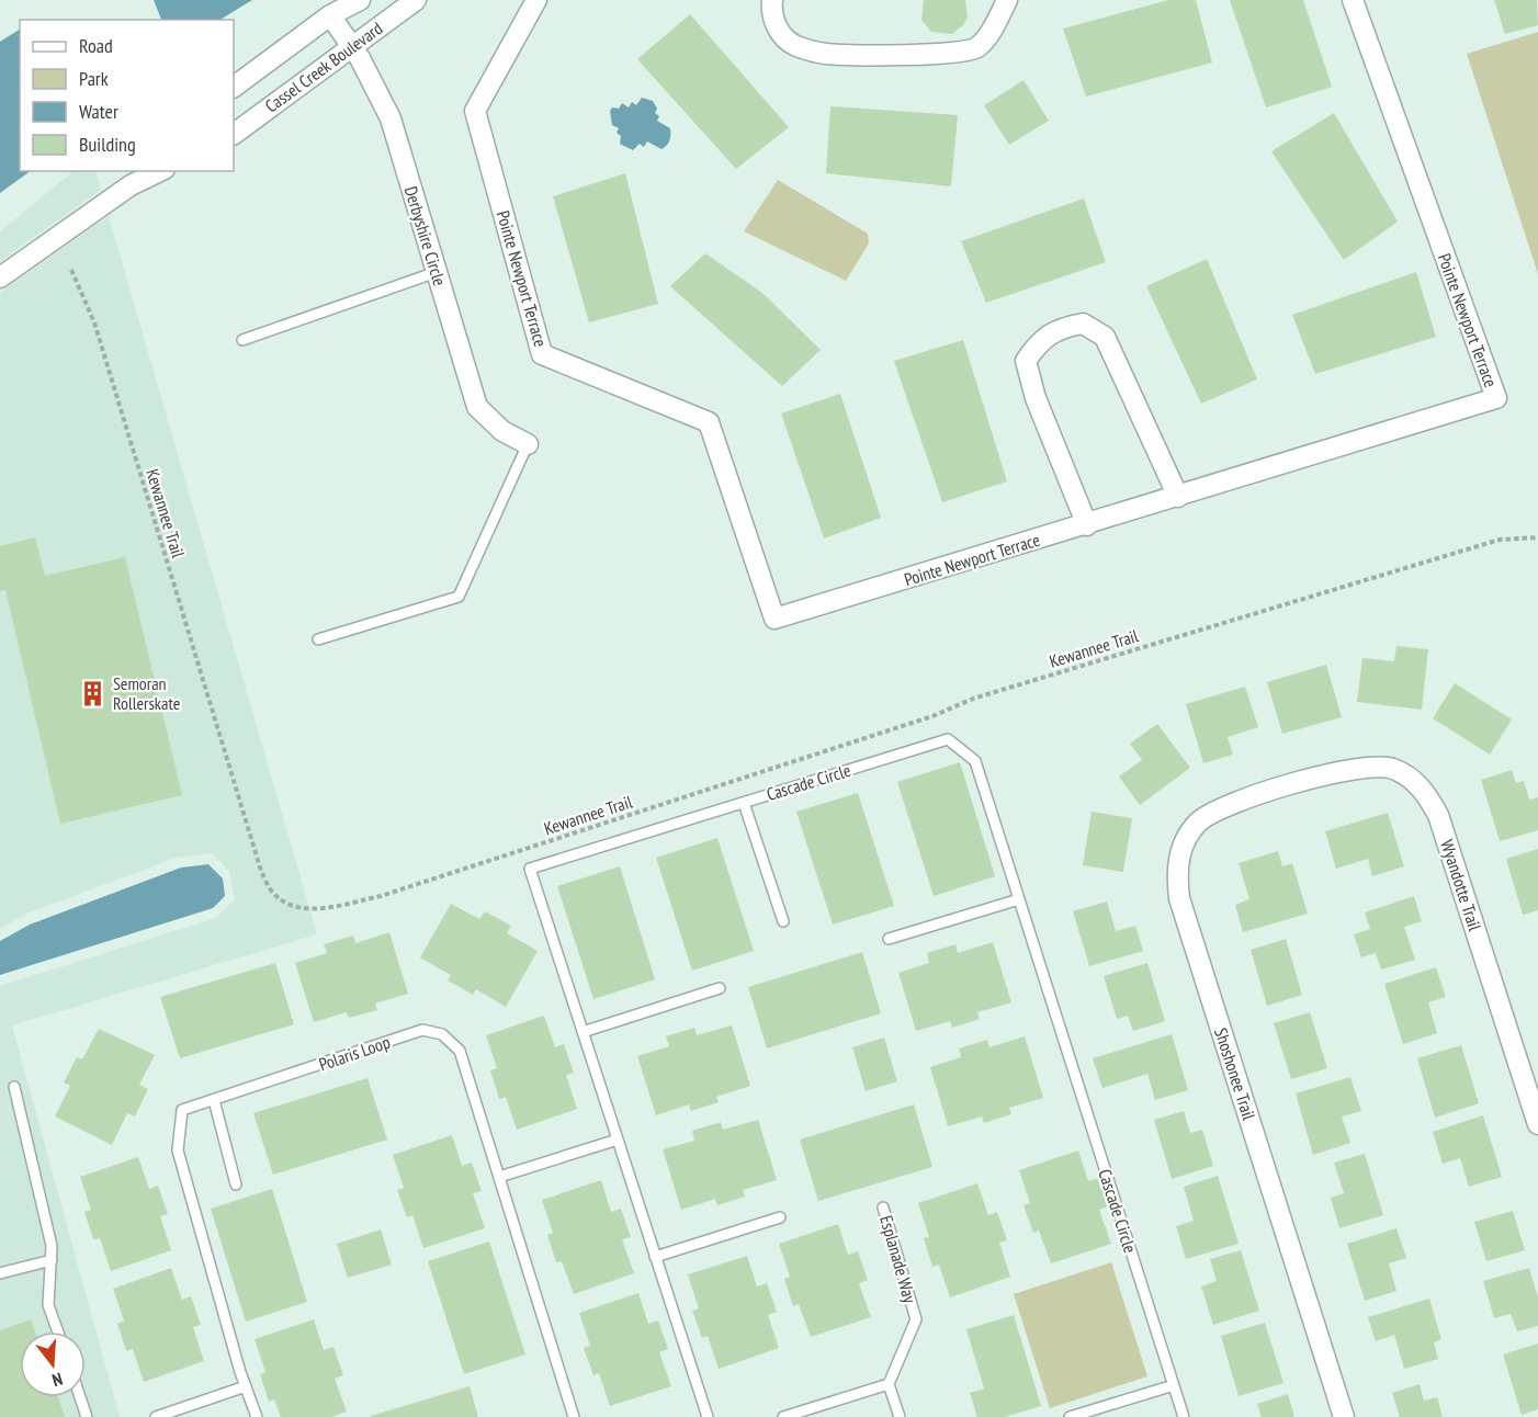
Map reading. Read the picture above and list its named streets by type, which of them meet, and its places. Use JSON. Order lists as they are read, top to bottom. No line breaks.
{"streets":{"street":["Cassel Creek Boulevard","Derbyshire Circle","Pointe Newport Terrace","Wyandotte Trail","Shoshonee Trail"],"lane":["Cascade Circle","Polaris Loop","Esplanade Way"],"path":["Kewannee Trail"]},"crossings":[["Cassel Creek Boulevard","Derbyshire Circle"],["Wyandotte Trail","Shoshonee Trail"]],"places":{"building":["Semoran Rollerskate"]},"legend":["Road","Park","Water","Building"],"north":"bottom"}
